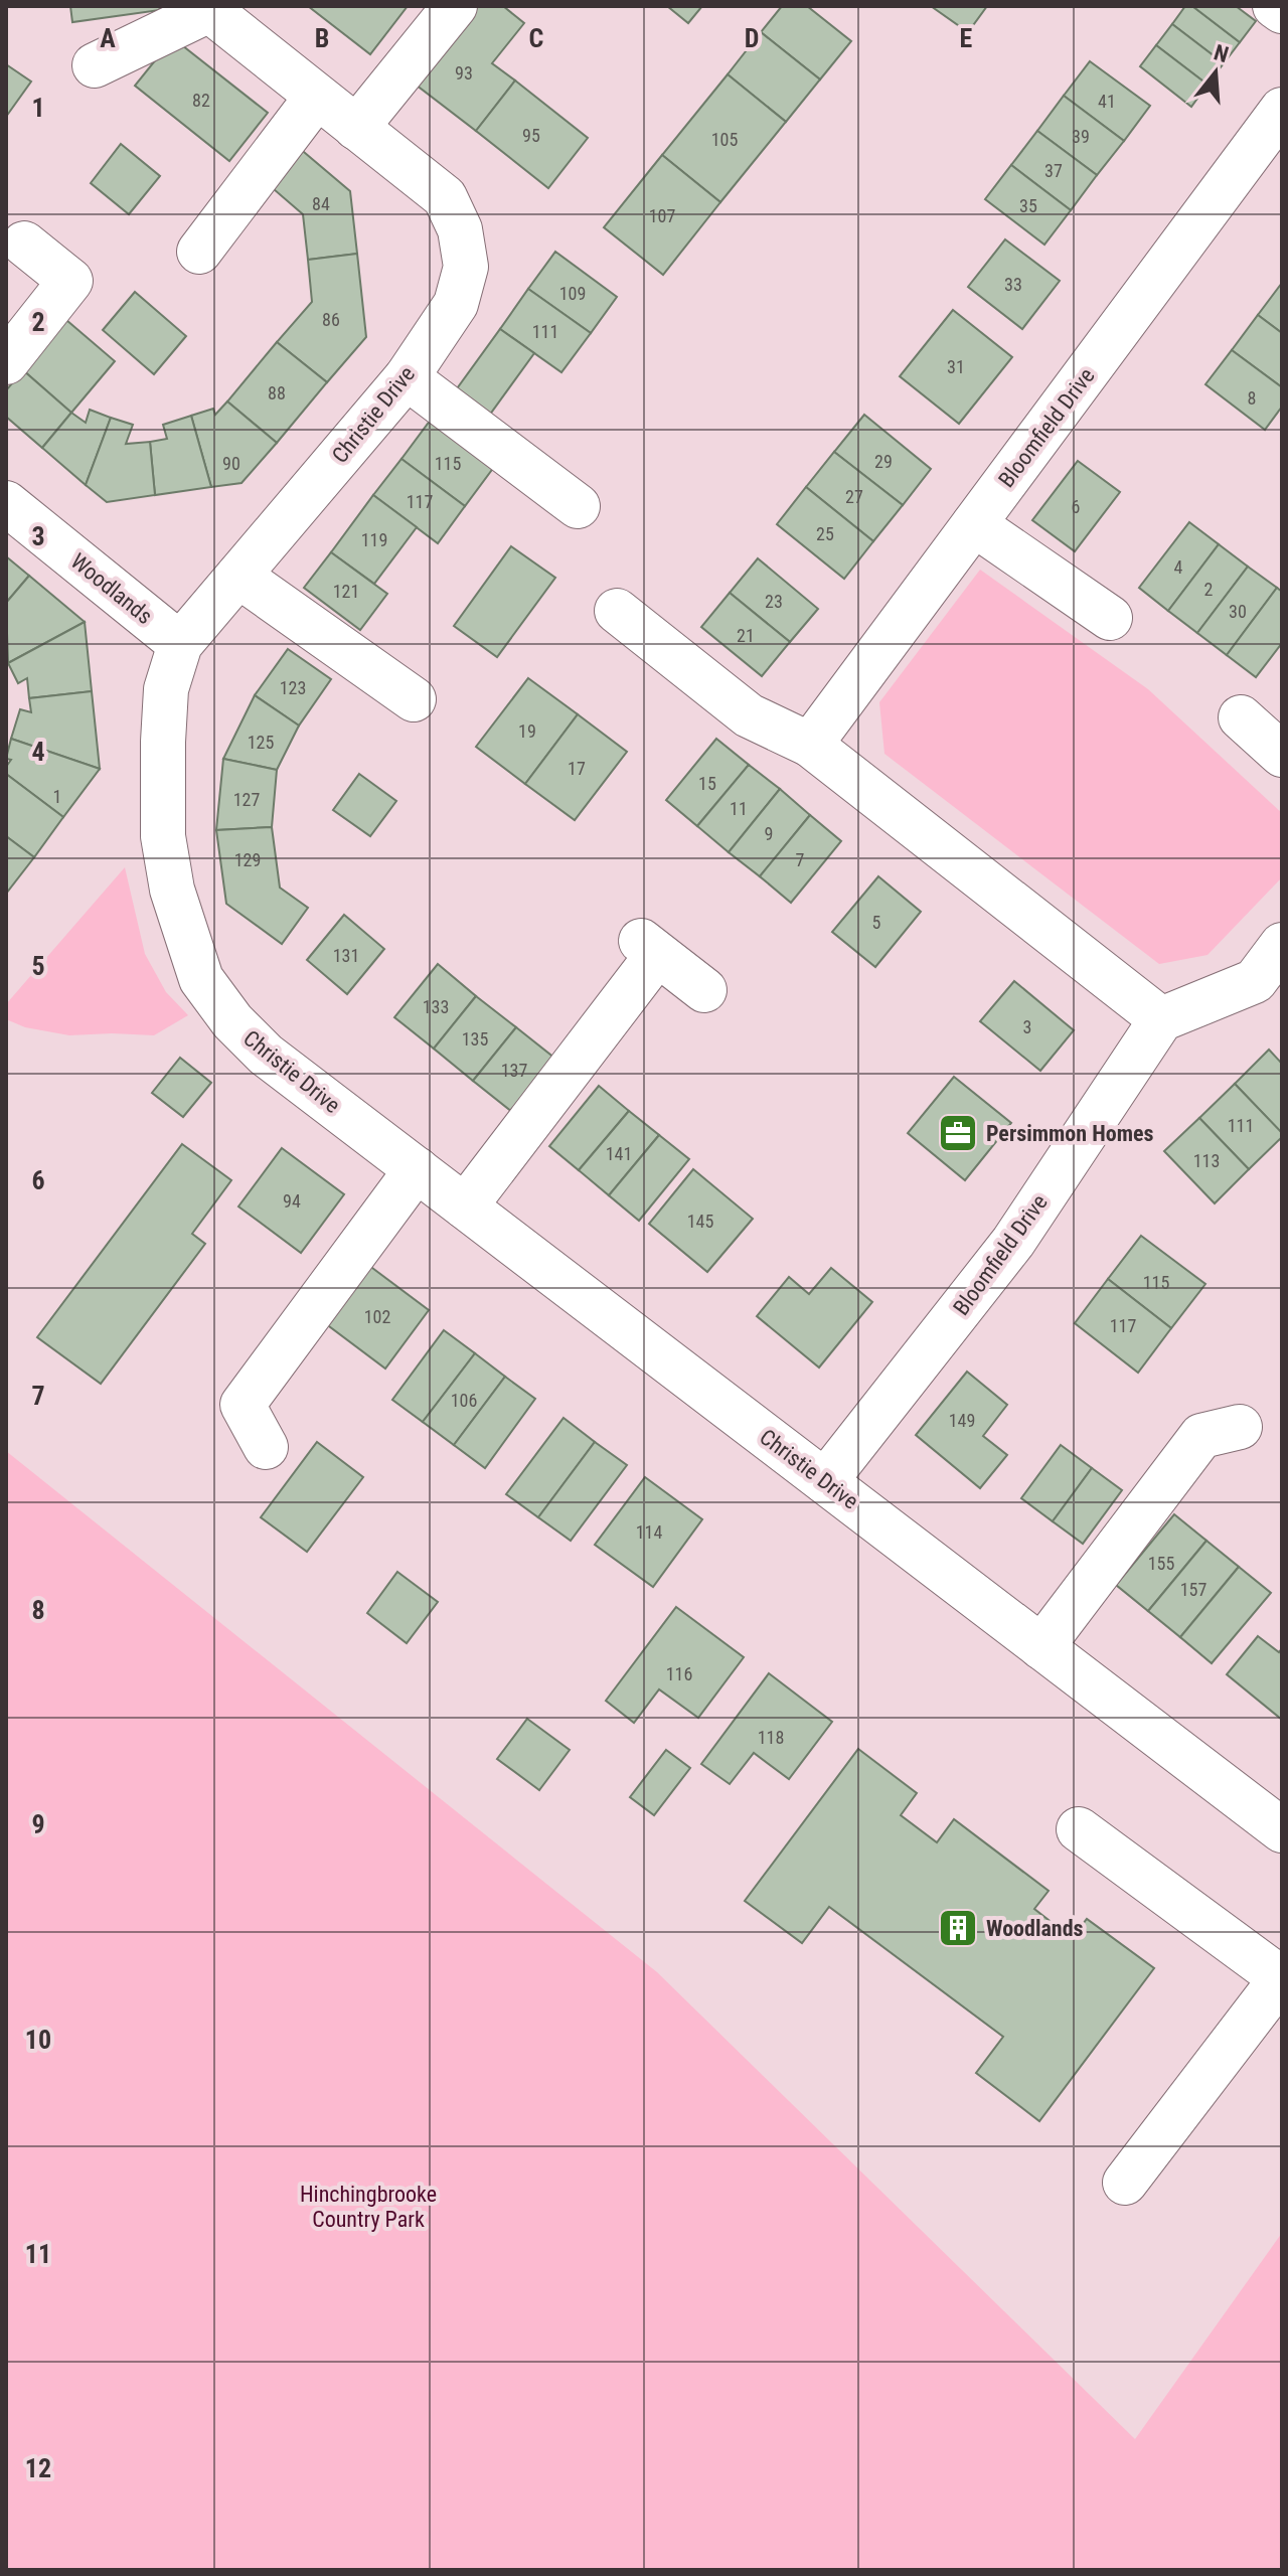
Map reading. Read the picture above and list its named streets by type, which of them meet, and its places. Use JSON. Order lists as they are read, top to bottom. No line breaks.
{"streets":{"street":["Christie Drive","Bloomfield Drive","Woodlands"]},"crossings":[["Christie Drive","Bloomfield Drive"],["Christie Drive","Woodlands"]],"parks":["Hinchingbrooke Country Park"],"places":{"office":["Persimmon Homes"],"building":["Woodlands"]},"house_numbers":["93","82","41","95","39","105","37","84","35","107","33","109","86","111","31","88","8","29","90","115","27","117","6","25","119","4","2","121","23","30","21","123","19","125","17","15","1","127","11","9","129","7","5","131","133","3","135","137","111","141","113","94","145","115","102","117","106","149","114","155","157","116","118"],"north":"top","grid":{"columns":["A","B","C","D","E"],"rows":["1","2","3","4","5","6","7","8","9","10","11","12"]}}
